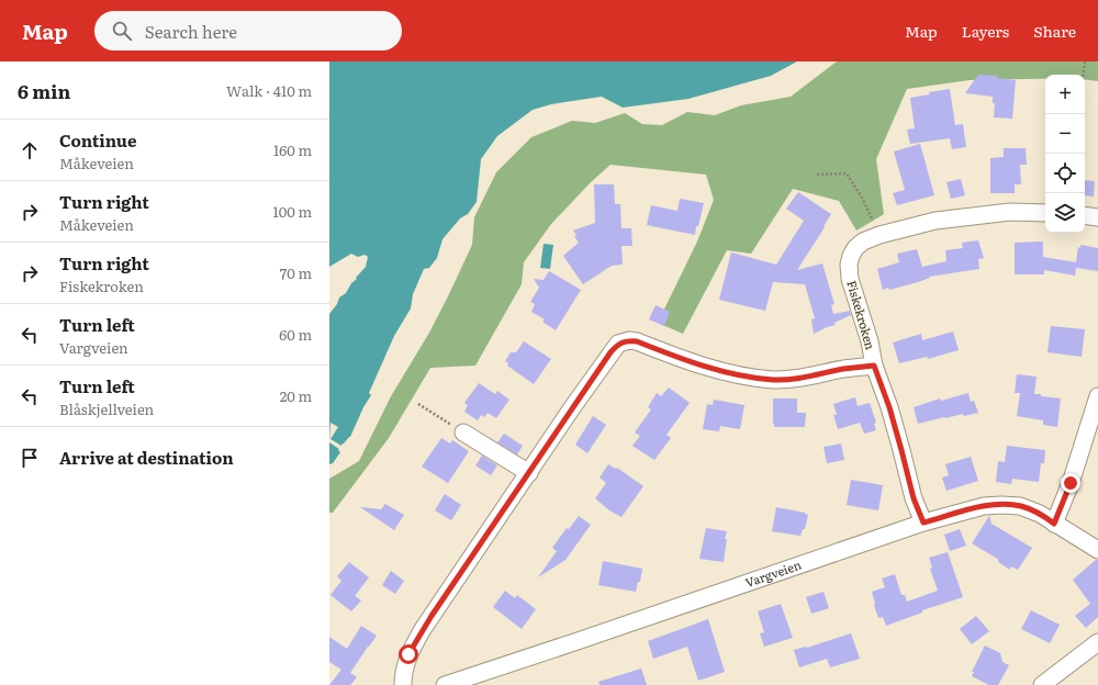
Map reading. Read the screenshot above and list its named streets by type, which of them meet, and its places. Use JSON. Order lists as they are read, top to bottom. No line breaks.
{"streets":{"street":["Fiskekroken","Vargveien"]},"crossings":[["Fiskekroken","Vargveien"]],"page":{"header":"Map","search":"Search here","nav":["Map","Layers","Share"],"heading":["6 min","Walk · 410 m"],"map_buttons":["+","−"],"list":[["Continue","Måkeveien","160 m"],["Turn right","Måkeveien","100 m"],["Turn right","Fiskekroken","70 m"],["Turn left","Vargveien","60 m"],["Turn left","Blåskjellveien","20 m"],"Arrive at destination"]}}
